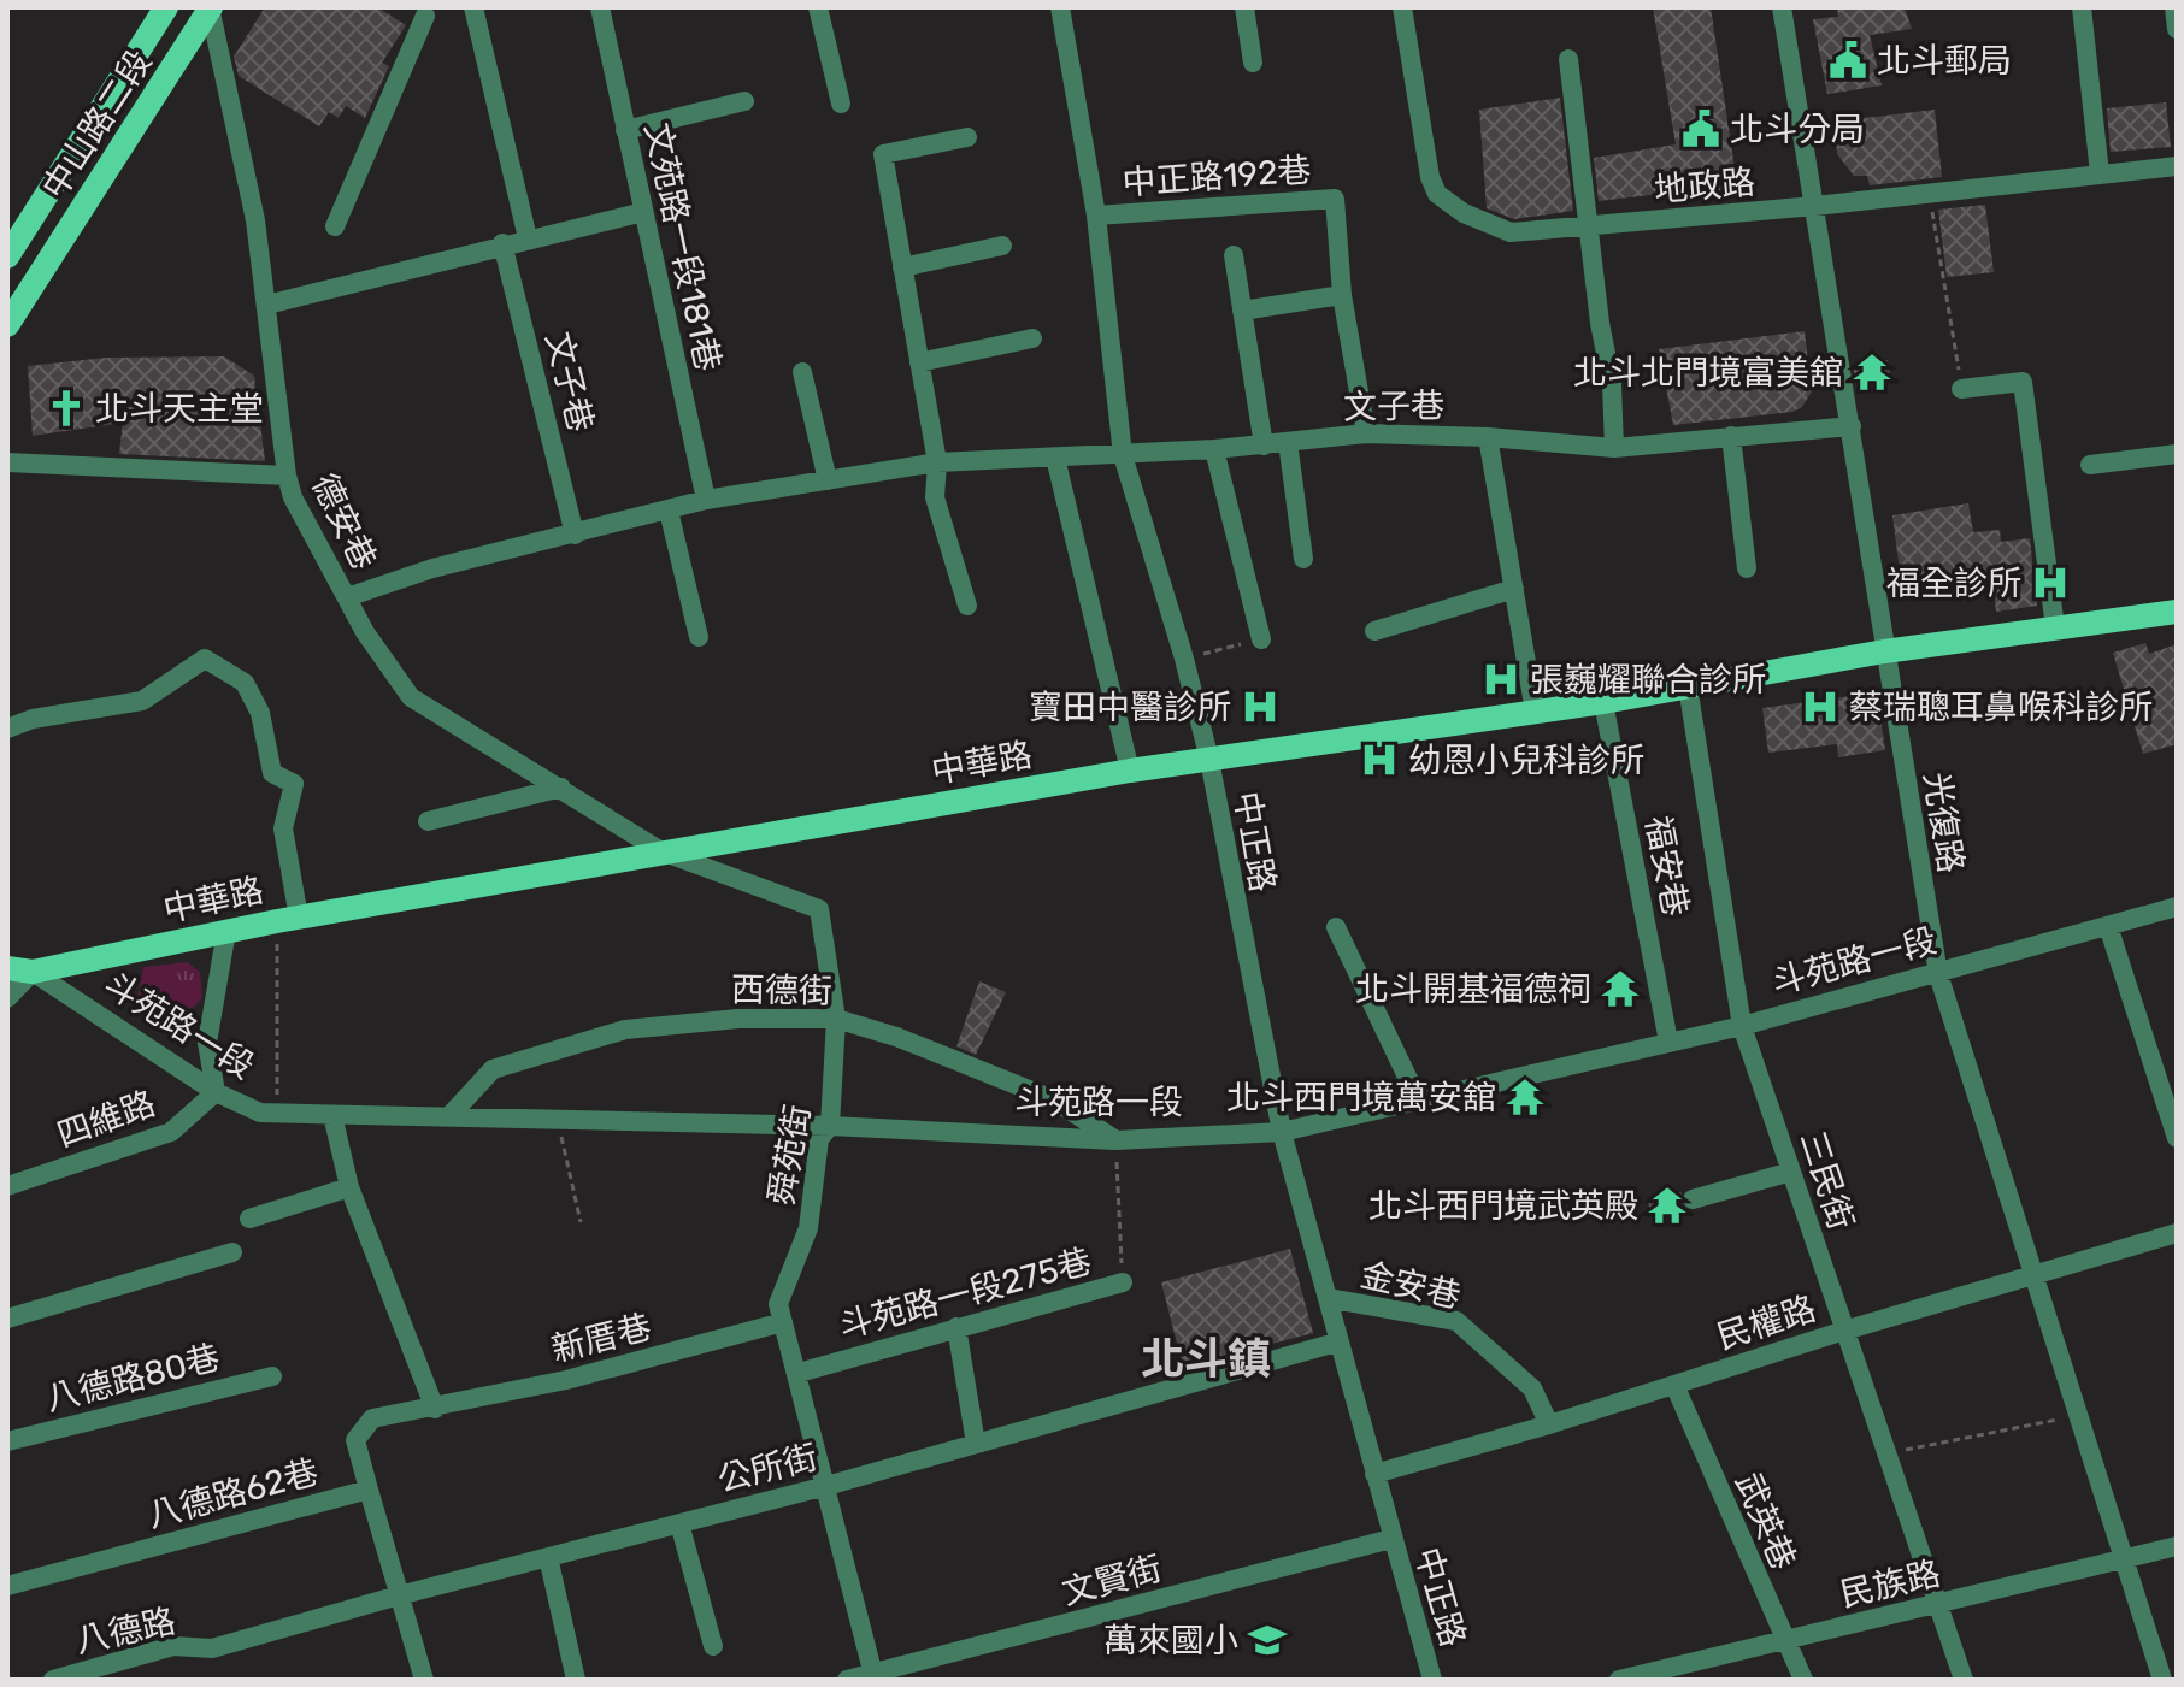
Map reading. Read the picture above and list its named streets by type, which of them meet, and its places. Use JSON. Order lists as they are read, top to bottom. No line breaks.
{"streets":{"main road":["中山路二段","中華路","斗苑路一段"],"street":["中正路192巷","地政路","文苑路一段181巷","文子巷","德安巷","光復路","中正路","福安巷","西德街","四維路","舜苑街","三民街","金安巷","斗苑路一段275巷","民權路","新厝巷","八德路80巷","公所街","八德路62巷","武英巷","文賢街","民族路","八德路"]},"crossings":[["中山路二段","德安巷"],["中正路192巷","文子巷"],["中正路192巷","中正路"],["地政路","光復路"],["文苑路一段181巷","文子巷"],["文子巷","德安巷"],["文子巷","光復路"],["文子巷","中正路"],["德安巷","中華路"],["德安巷","舜苑街"],["中華路","光復路"],["中華路","中正路"],["中華路","福安巷"],["中華路","斗苑路一段"],["中華路","舜苑街"],["中華路","三民街"],["光復路","斗苑路一段"],["光復路","民權路"],["光復路","民族路"],["中正路","斗苑路一段"],["中正路","金安巷"],["中正路","民權路"],["中正路","公所街"],["中正路","文賢街"],["福安巷","斗苑路一段"],["斗苑路一段","西德街"],["斗苑路一段","四維路"],["斗苑路一段","舜苑街"],["斗苑路一段","三民街"],["斗苑路一段","斗苑路一段275巷"],["西德街","舜苑街"],["西德街","斗苑路一段275巷"],["舜苑街","斗苑路一段275巷"],["舜苑街","新厝巷"],["舜苑街","公所街"],["舜苑街","文賢街"],["三民街","民權路"],["三民街","民族路"],["金安巷","民權路"],["民權路","武英巷"],["新厝巷","八德路62巷"],["公所街","八德路62巷"],["公所街","八德路"],["武英巷","民族路"]],"districts":["北斗鎮"],"places":{"public building":["北斗郵局","北斗分局"],"temple":["北斗北門境富美舘","北斗開基福德祠","北斗西門境萬安舘","北斗西門境武英殿"],"church":["北斗天主堂"],"hospital":["福全診所","張巍耀聯合診所","寶田中醫診所","蔡瑞聰耳鼻喉科診所","幼恩小兒科診所"],"school or university":["萬來國小"]}}
